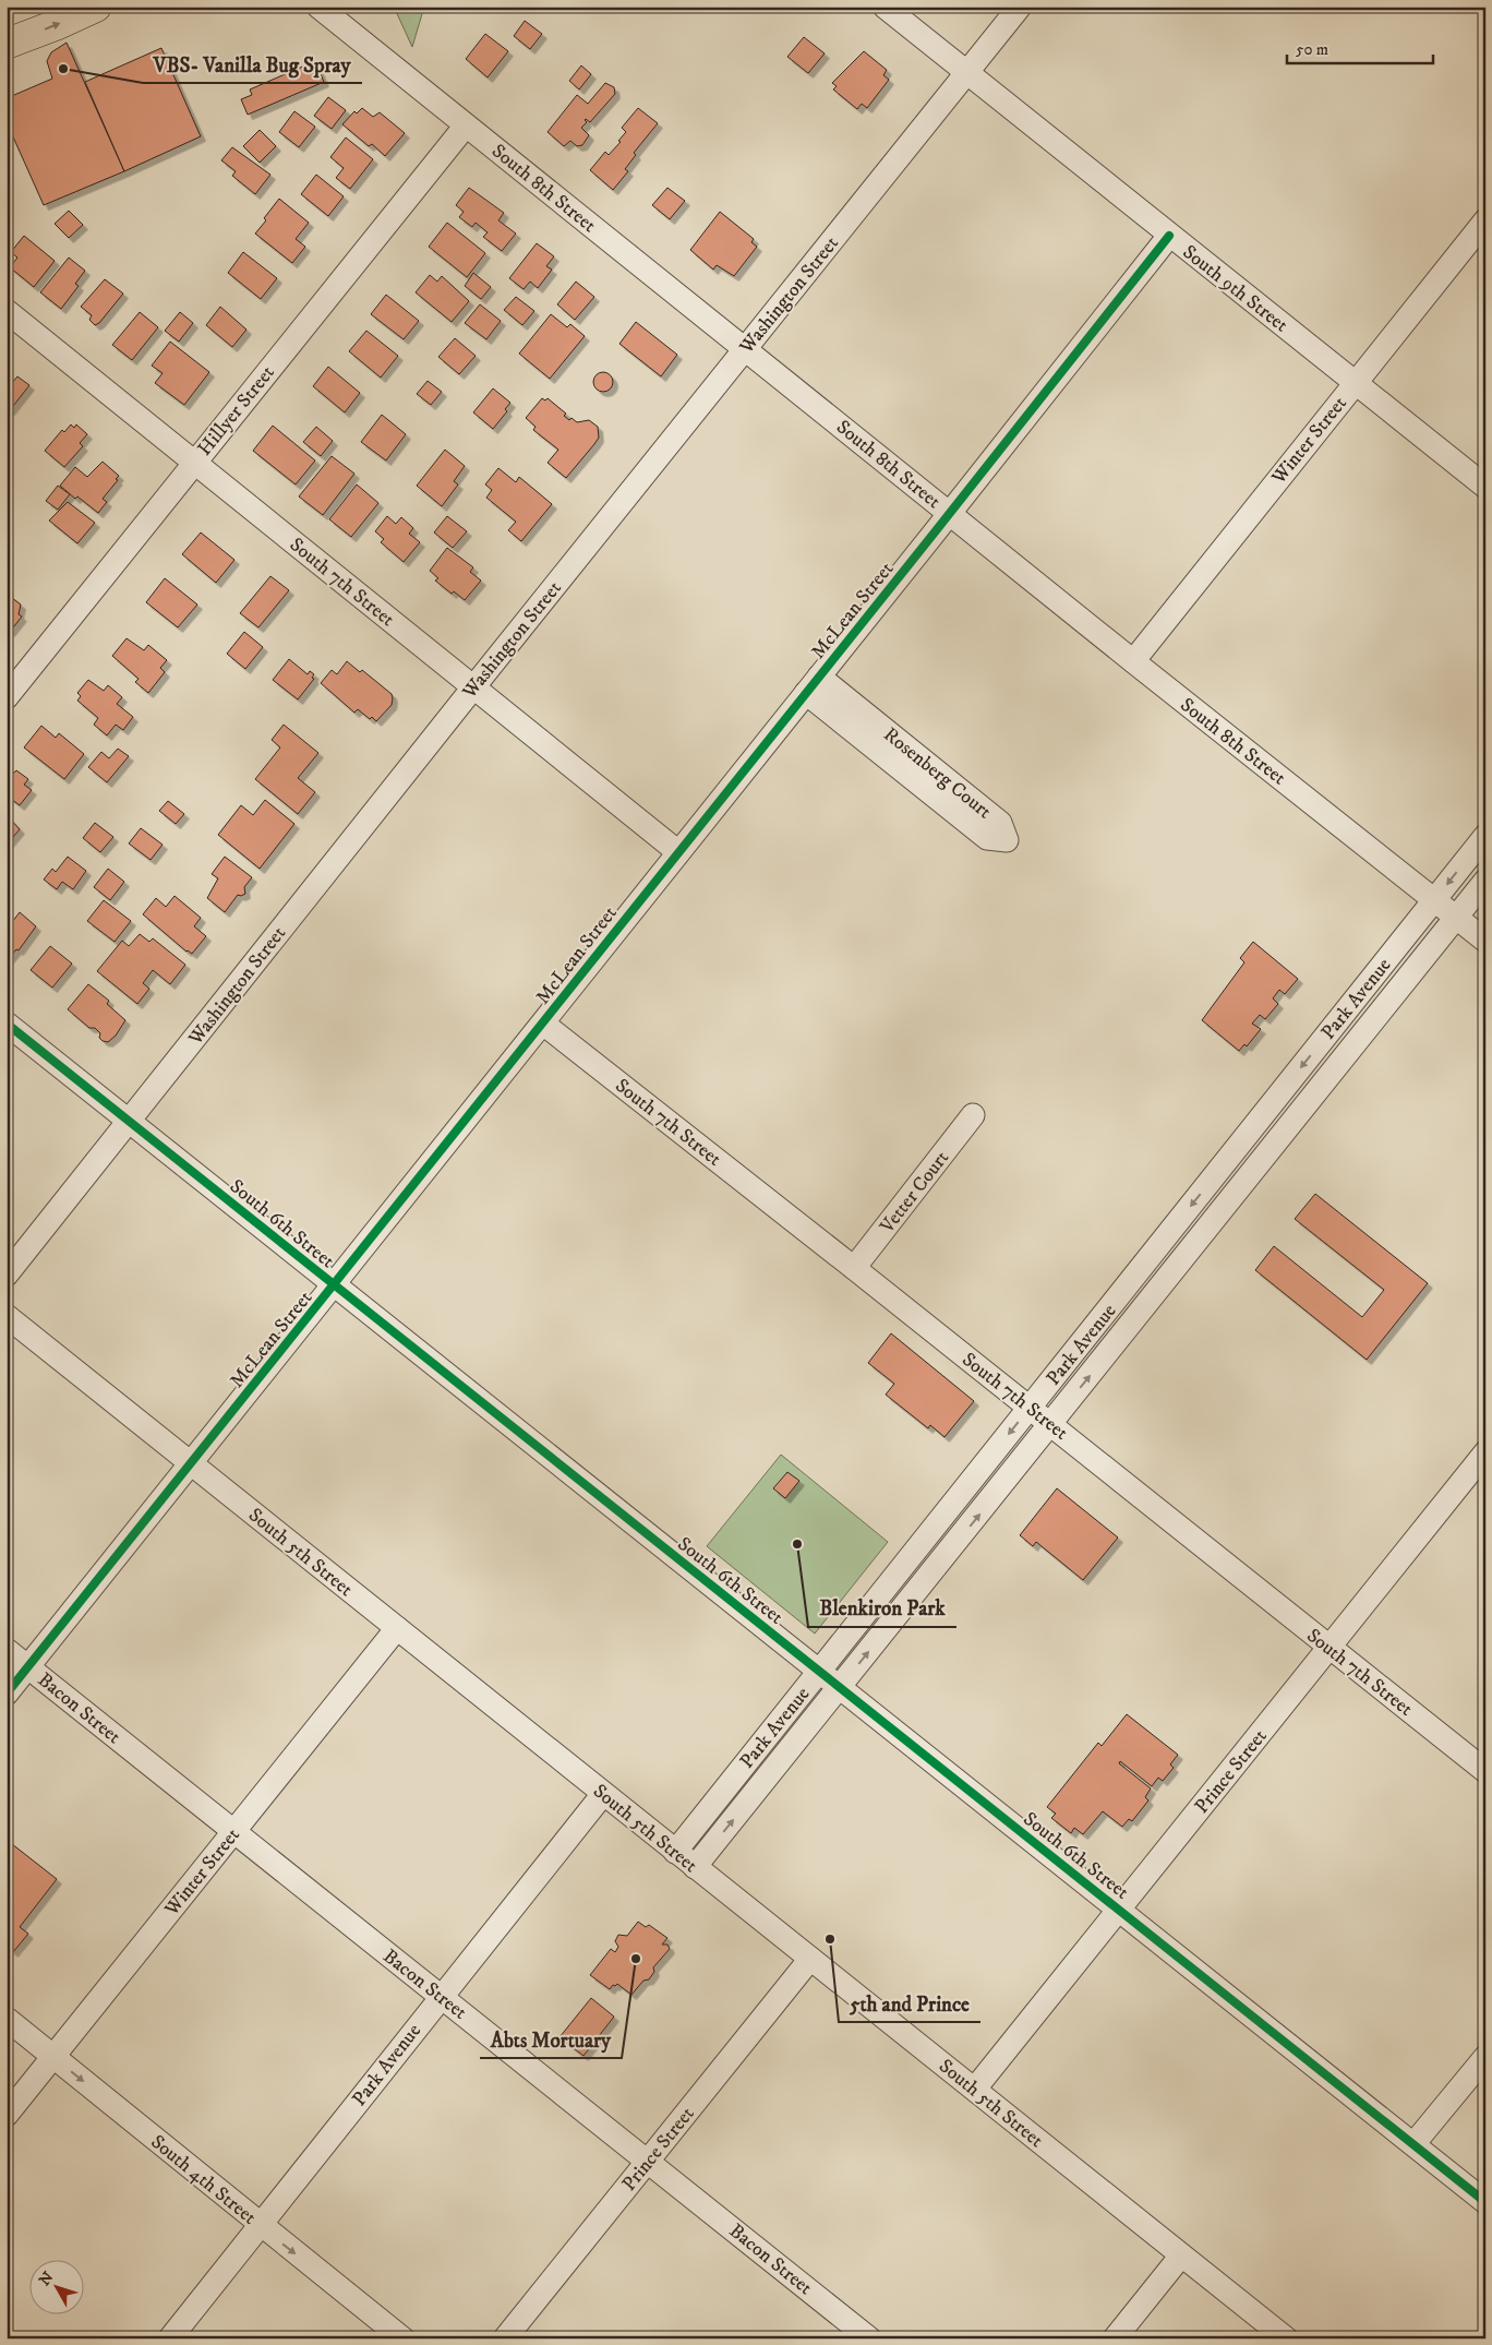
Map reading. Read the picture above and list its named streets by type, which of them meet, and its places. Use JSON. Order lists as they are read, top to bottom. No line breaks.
{"streets":{"street":["South 8th Street","South 9th Street","Washington Street","Hillyer Street","Winter Street","South 7th Street","McLean Street","Rosenberg Court","Park Avenue","Vetter Court","South 6th Street","South 5th Street","Bacon Street","Prince Street","South 4th Street"]},"crossings":[["South 8th Street","Washington Street"],["South 8th Street","Hillyer Street"],["South 8th Street","Winter Street"],["South 8th Street","McLean Street"],["South 8th Street","Park Avenue"],["South 9th Street","Washington Street"],["South 9th Street","Winter Street"],["South 9th Street","McLean Street"],["Washington Street","South 7th Street"],["Washington Street","South 6th Street"],["Hillyer Street","South 7th Street"],["Winter Street","South 5th Street"],["Winter Street","Bacon Street"],["Winter Street","South 4th Street"],["South 7th Street","McLean Street"],["South 7th Street","Park Avenue"],["South 7th Street","Vetter Court"],["South 7th Street","Prince Street"],["McLean Street","Rosenberg Court"],["McLean Street","South 6th Street"],["McLean Street","South 5th Street"],["McLean Street","Bacon Street"],["Park Avenue","South 6th Street"],["Park Avenue","South 5th Street"],["Park Avenue","Bacon Street"],["Park Avenue","South 4th Street"],["South 6th Street","Prince Street"],["South 5th Street","Prince Street"],["Bacon Street","Prince Street"]],"one_way":["South 4th Street"],"places":["VBS- Vanilla Bug Spray","Blenkiron Park","5th and Prince","Abts Mortuary"],"scale_bar":"50 m","north":"top left"}
